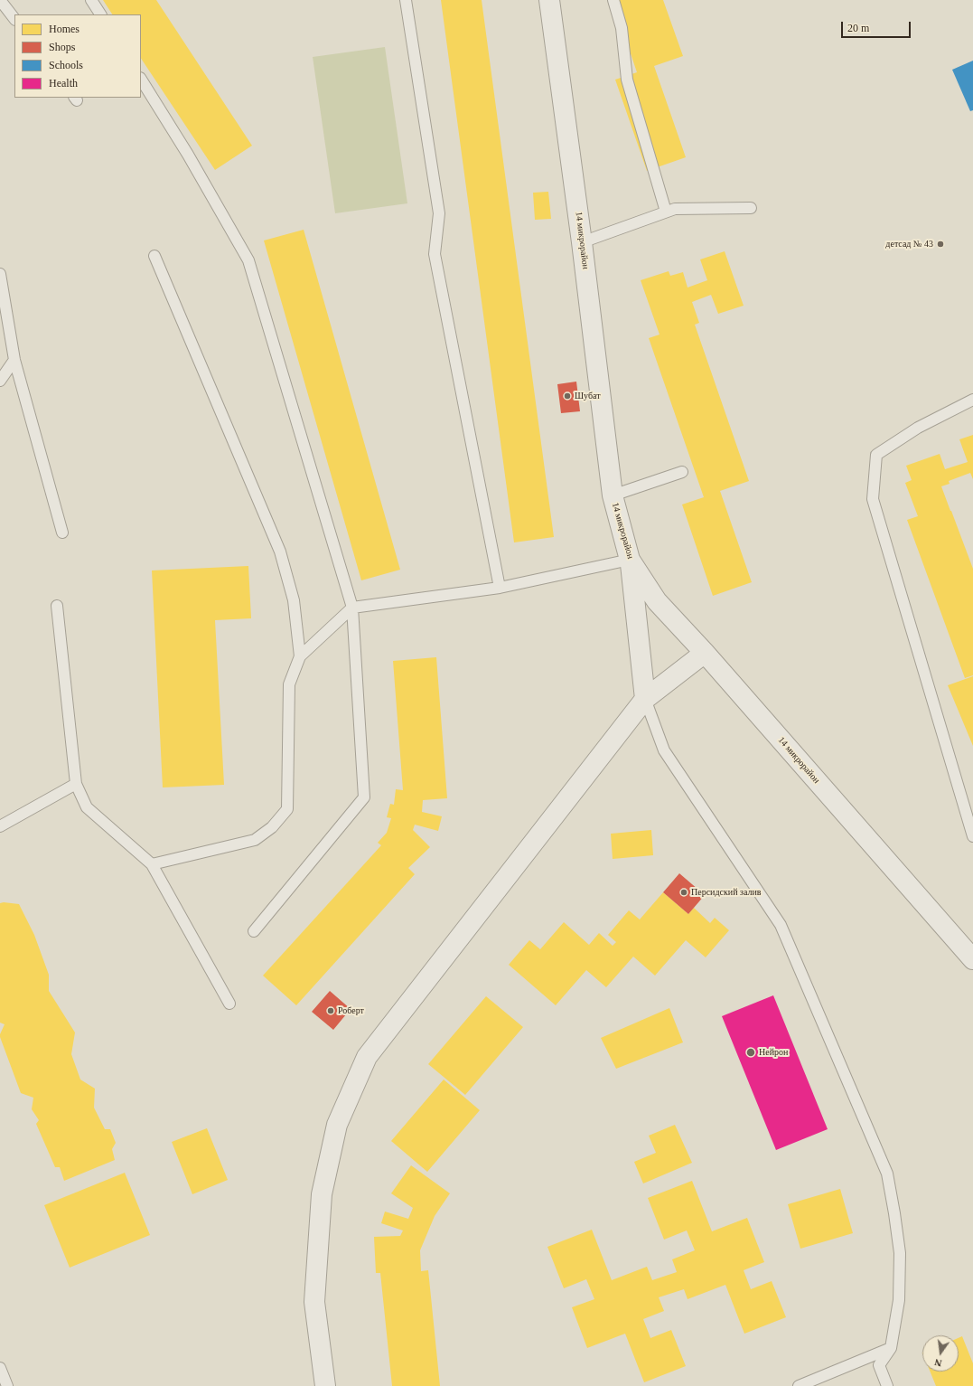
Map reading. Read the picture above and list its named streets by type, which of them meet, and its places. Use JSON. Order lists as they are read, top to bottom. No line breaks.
{"streets":{"street":["14 микрорайон"]},"places":["детсад № 43","Шубат","Персидский залив","Роберт","Нейрон"],"legend":["Homes","Shops","Schools","Health"],"scale_bar":"20 m","north":"bottom"}
